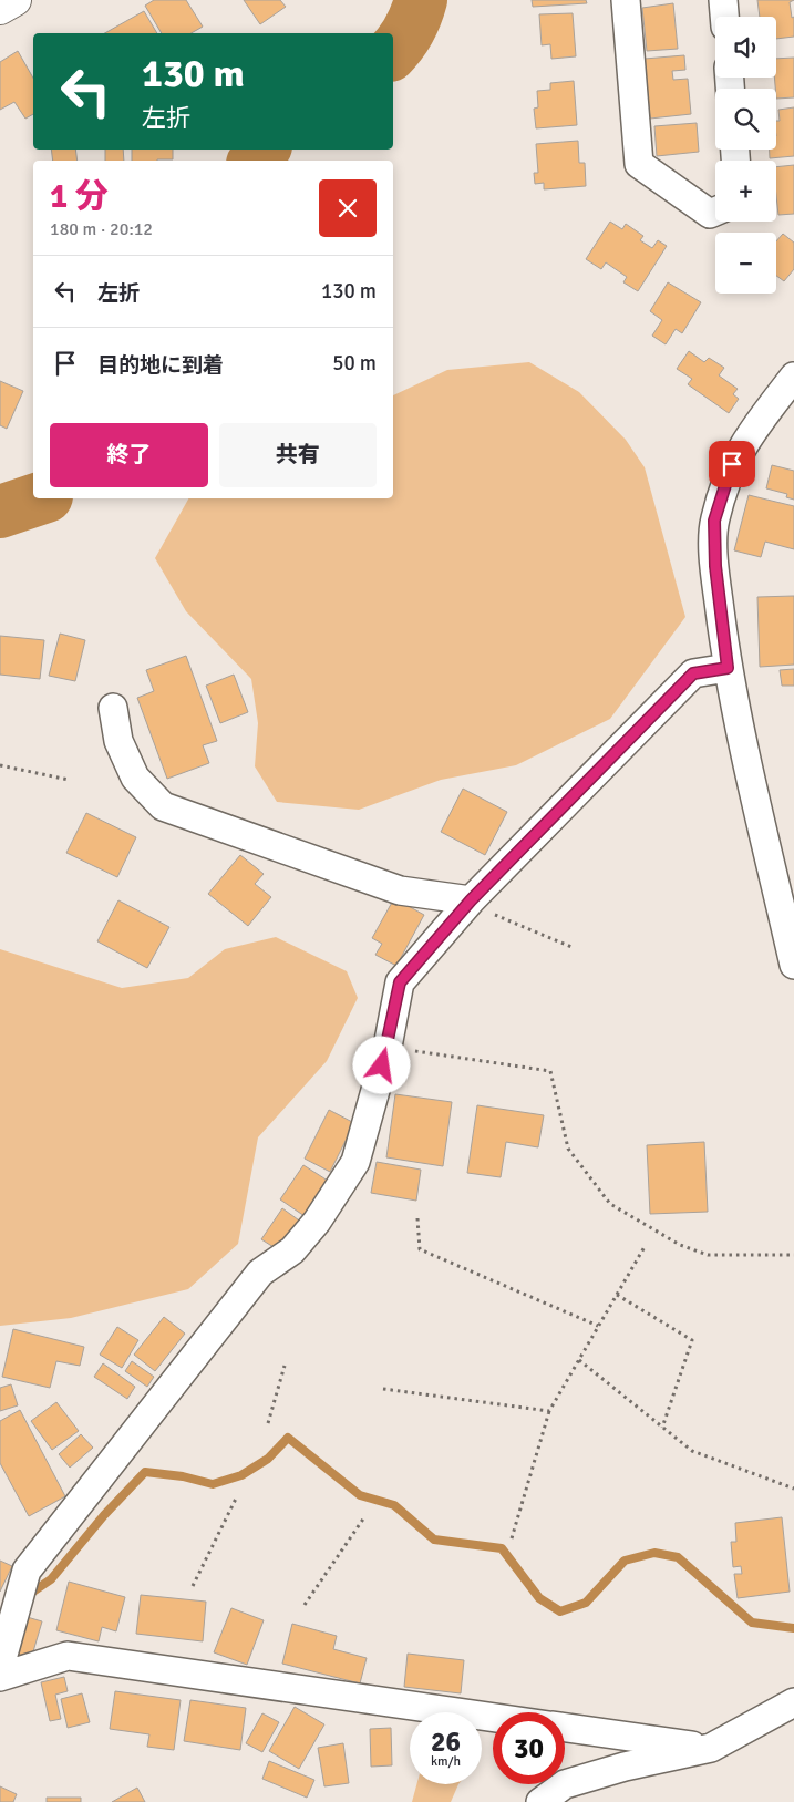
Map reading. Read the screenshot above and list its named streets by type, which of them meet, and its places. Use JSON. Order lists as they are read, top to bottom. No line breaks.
{"page":{"map_buttons":["+","−"],"turn":["130 m","左折"],"heading":["1 分","180 m · 20:12"],"list":[{"name":"左折","value":"130 m"},{"name":"目的地に到着","value":"50 m"}],"buttons":["終了","共有"],"speed":"26 km/h","limit":"30"}}
